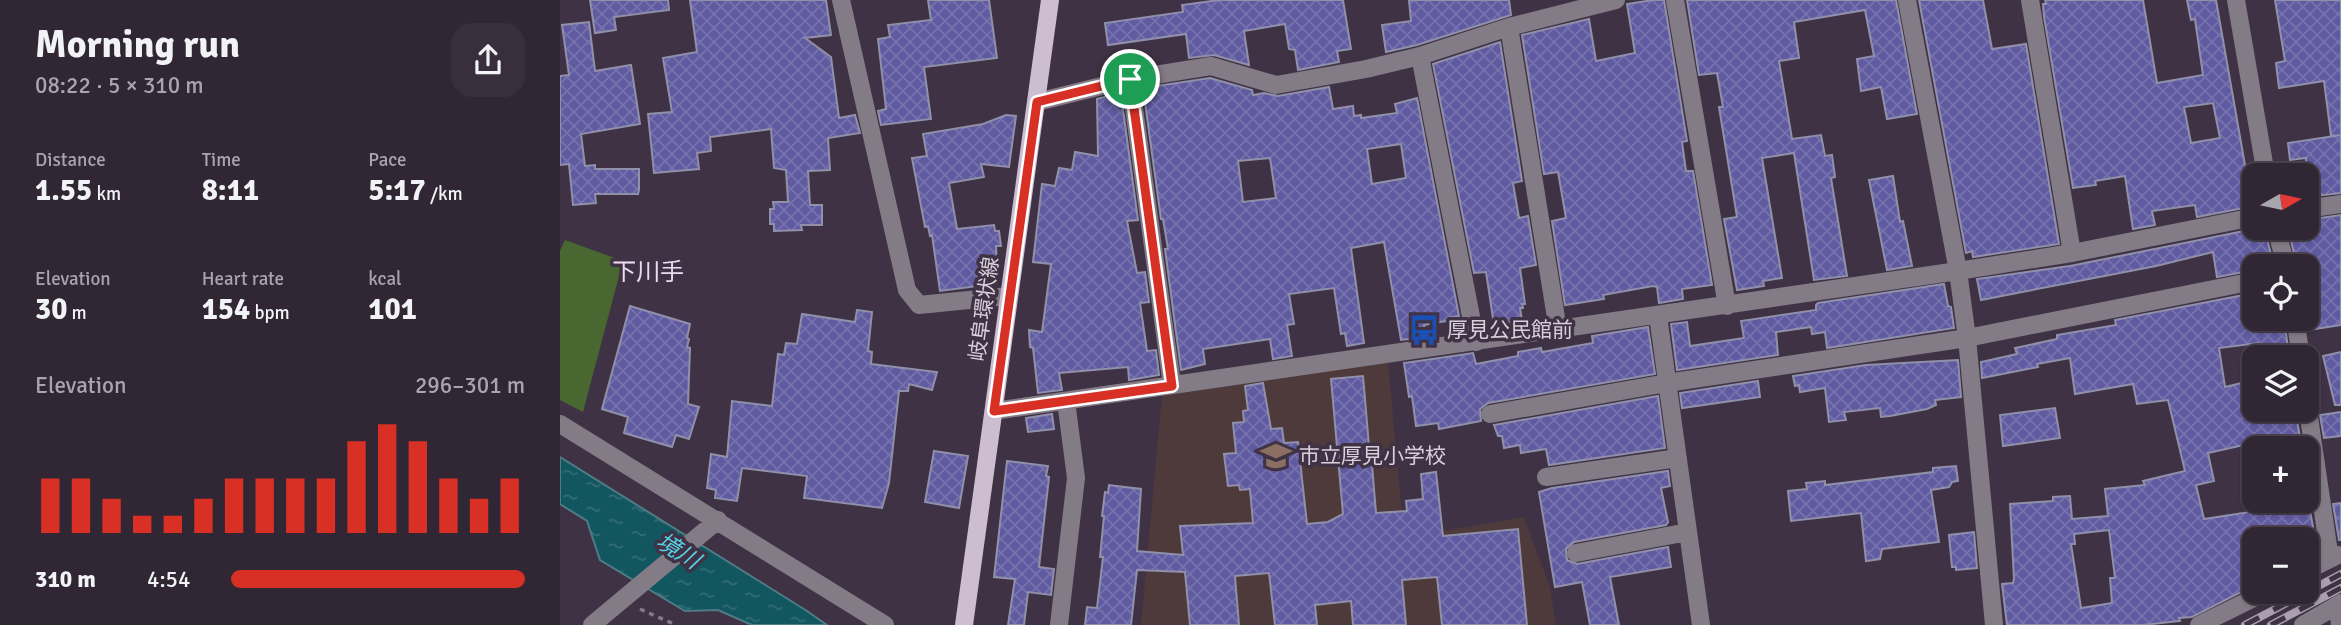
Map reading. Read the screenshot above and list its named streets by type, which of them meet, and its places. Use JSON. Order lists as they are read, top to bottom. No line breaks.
{"streets":{"main road":["岐阜環状線"]},"districts":["下川手"],"water":["境川"],"places":{"bus stop":["厚見公民館前"],"school or university":["市立厚見小学校"]},"north":"right","page":{"heading":["Morning run","08:22 · 5 × 310 m"],"stats":[["Distance","1.55 km"],["Time","8:11"],["Pace","5:17 /km"],["Elevation","30 m"],["Heart rate","154 bpm"],["kcal","101"]],"map_buttons":["+","−"],"chart":["Elevation","296–301 m"],"list":[{"name":"310 m","note":"4:54"}]}}
